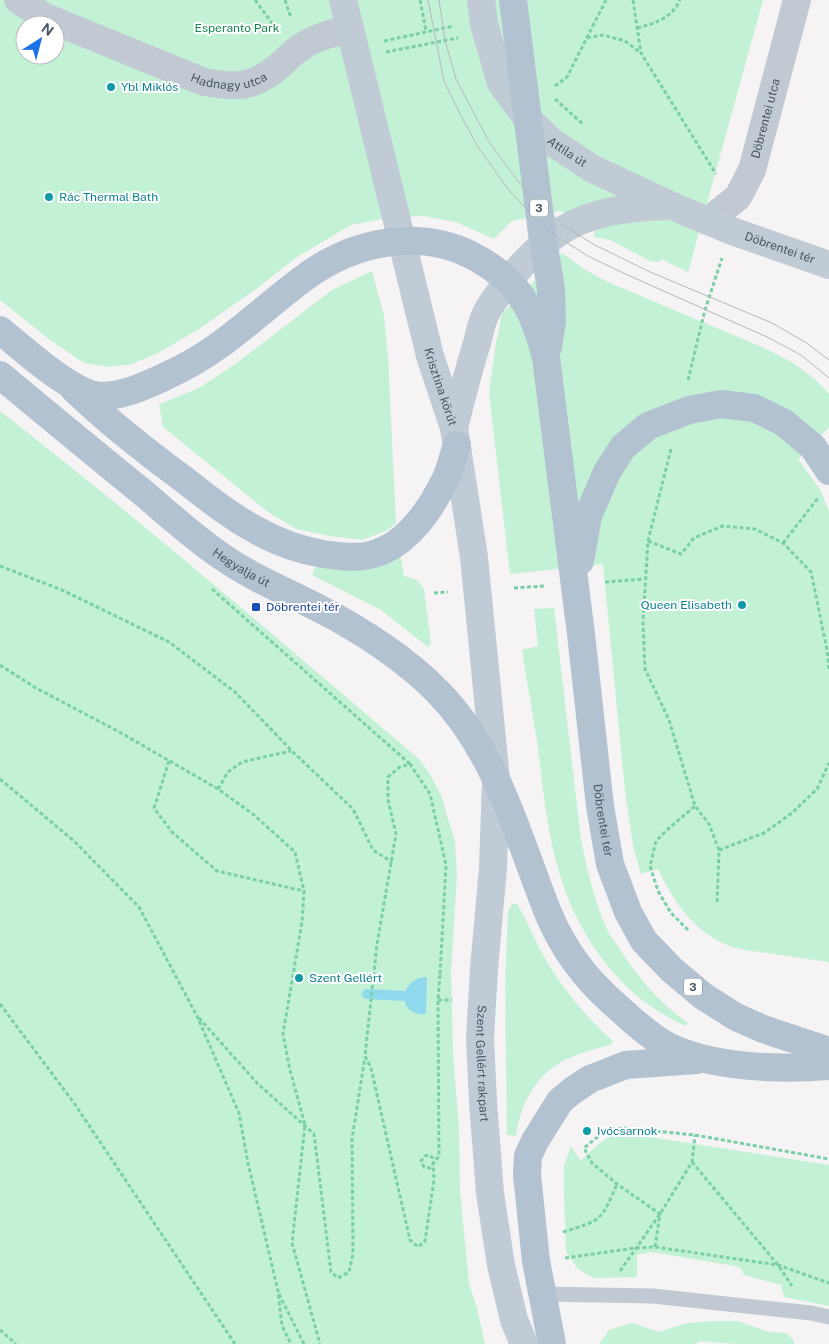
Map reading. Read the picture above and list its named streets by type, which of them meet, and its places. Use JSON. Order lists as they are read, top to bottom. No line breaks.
{"streets":{"main road":["Attila út","3","Döbrentei tér","Krisztina körút","Hegyalja út","Szent Gellért rakpart"],"street":["Hadnagy utca","Döbrentei utca"]},"crossings":[["Hadnagy utca","Krisztina körút"],["Döbrentei utca","Attila út"],["Döbrentei utca","Döbrentei tér"],["Attila út","Döbrentei tér"],["3","Döbrentei tér"],["Krisztina körút","Hegyalja út"],["Krisztina körút","Szent Gellért rakpart"],["Hegyalja út","Szent Gellért rakpart"]],"parks":["Esperanto Park"],"places":{"other":["Ybl Miklós","Rác Thermal Bath","Queen Elisabeth","Szent Gellért","Ivócsarnok"],"transit":["Döbrentei tér"]},"north":"top right"}
